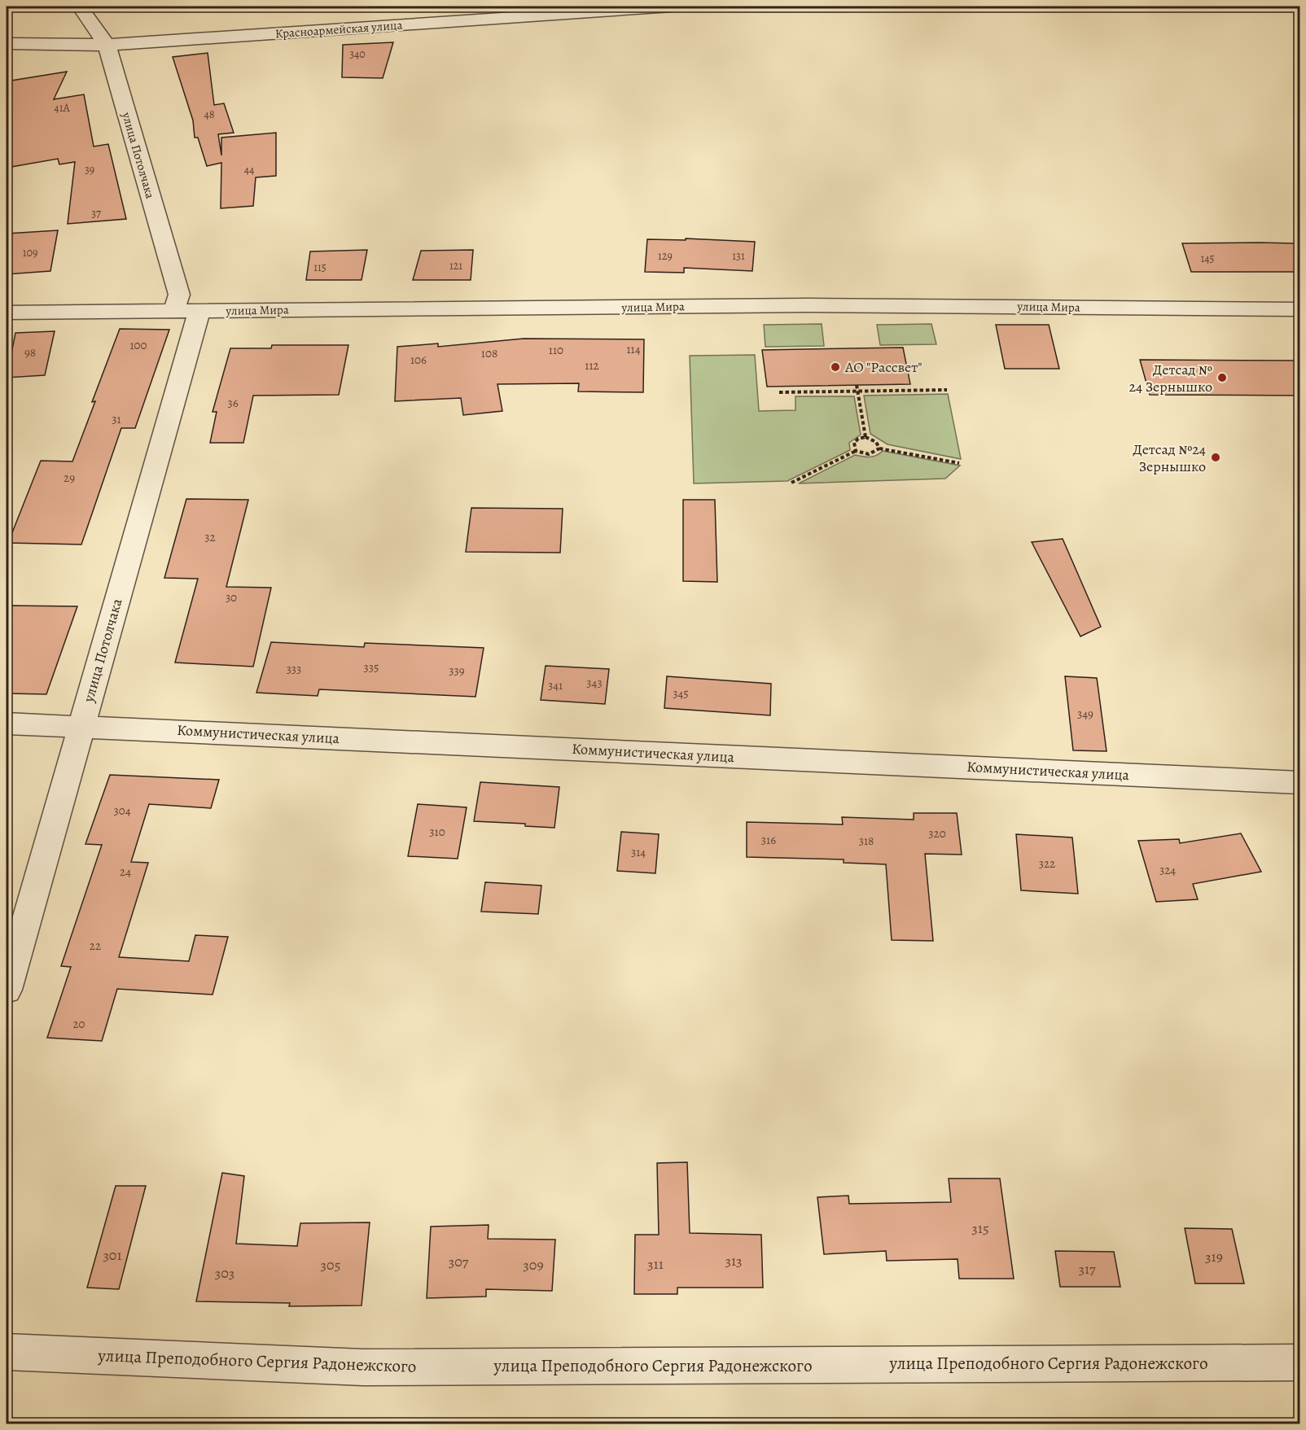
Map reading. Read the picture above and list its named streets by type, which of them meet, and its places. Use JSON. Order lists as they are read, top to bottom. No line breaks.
{"streets":{"street":["Красноармейская улица","улица Потолчака","улица Мира","Коммунистическая улица","улица Преподобного Сергия Радонежского"]},"crossings":[["Красноармейская улица","улица Потолчака"],["улица Потолчака","улица Мира"],["улица Потолчака","Коммунистическая улица"]],"places":["АО \"Рассвет\"","Детсад № 24 Зернышко","Детсад №24 Зернышко"],"house_numbers":["340","41А","48","39","44","37","109","129","131","145","121","115","100","114","110","98","108","106","112","36","31","29","32","30","335","333","339","343","341","345","349","304","310","320","316","318","314","322","324","24","22","20","315","301","319","313","307","311","305","309","317","303"]}
